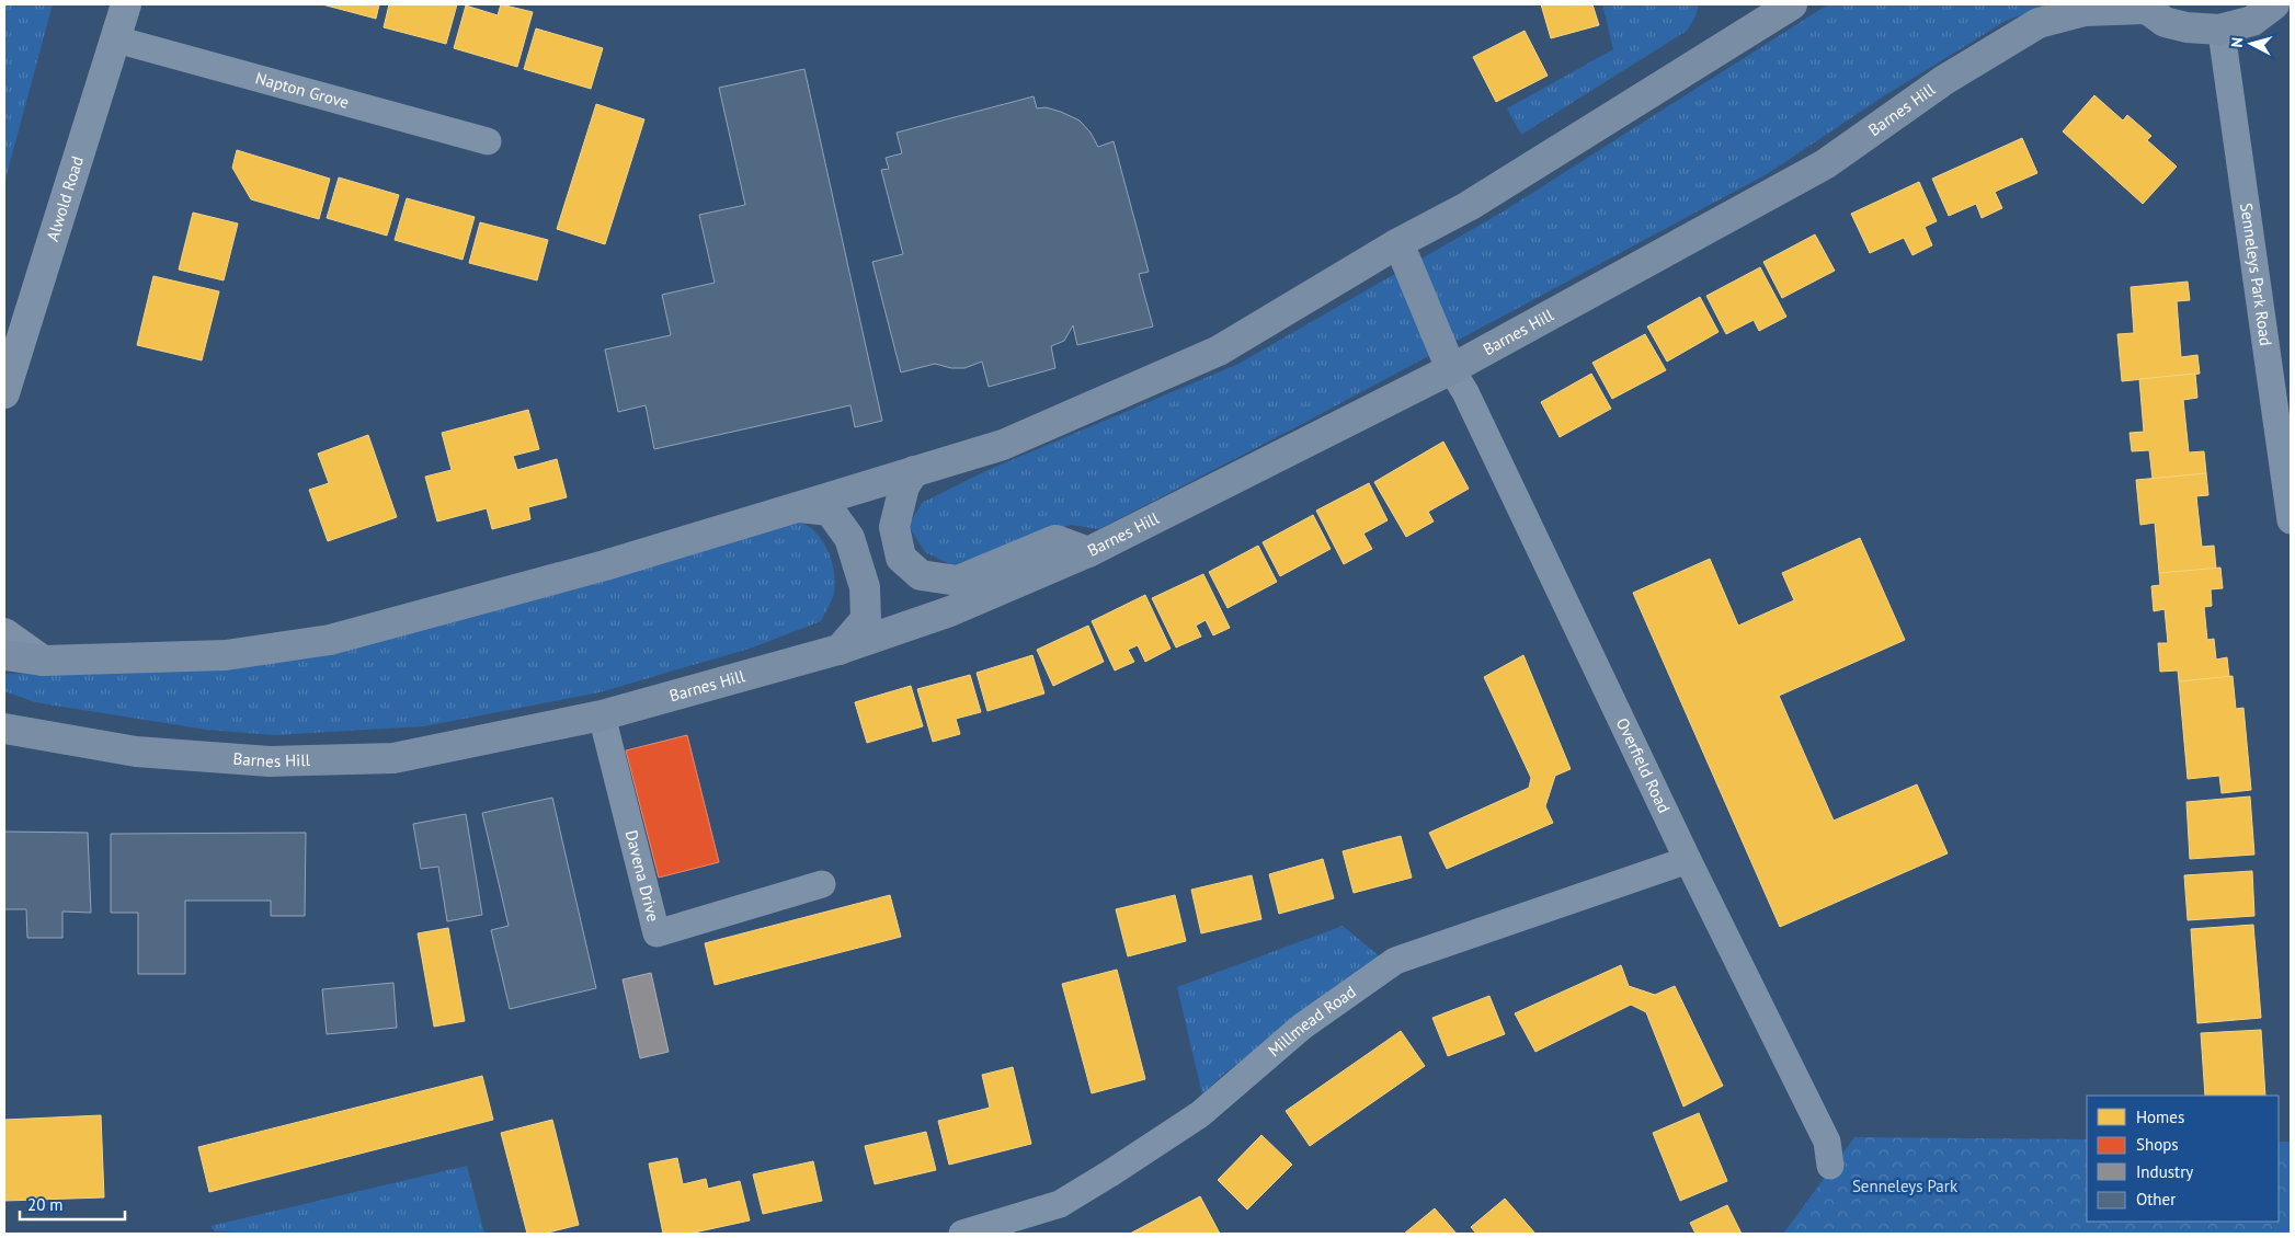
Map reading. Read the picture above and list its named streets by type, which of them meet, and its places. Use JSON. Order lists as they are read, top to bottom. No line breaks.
{"streets":{"main road":["Barnes Hill"],"street":["Napton Grove","Alwold Road","Senneleys Park Road","Overfield Road","Davena Drive","Millmead Road"]},"crossings":[["Napton Grove","Alwold Road"],["Barnes Hill","Overfield Road"],["Barnes Hill","Davena Drive"],["Overfield Road","Millmead Road"]],"parks":["Senneleys Park"],"legend":["Homes","Shops","Industry","Other"],"scale_bar":"20 m","north":"left"}
